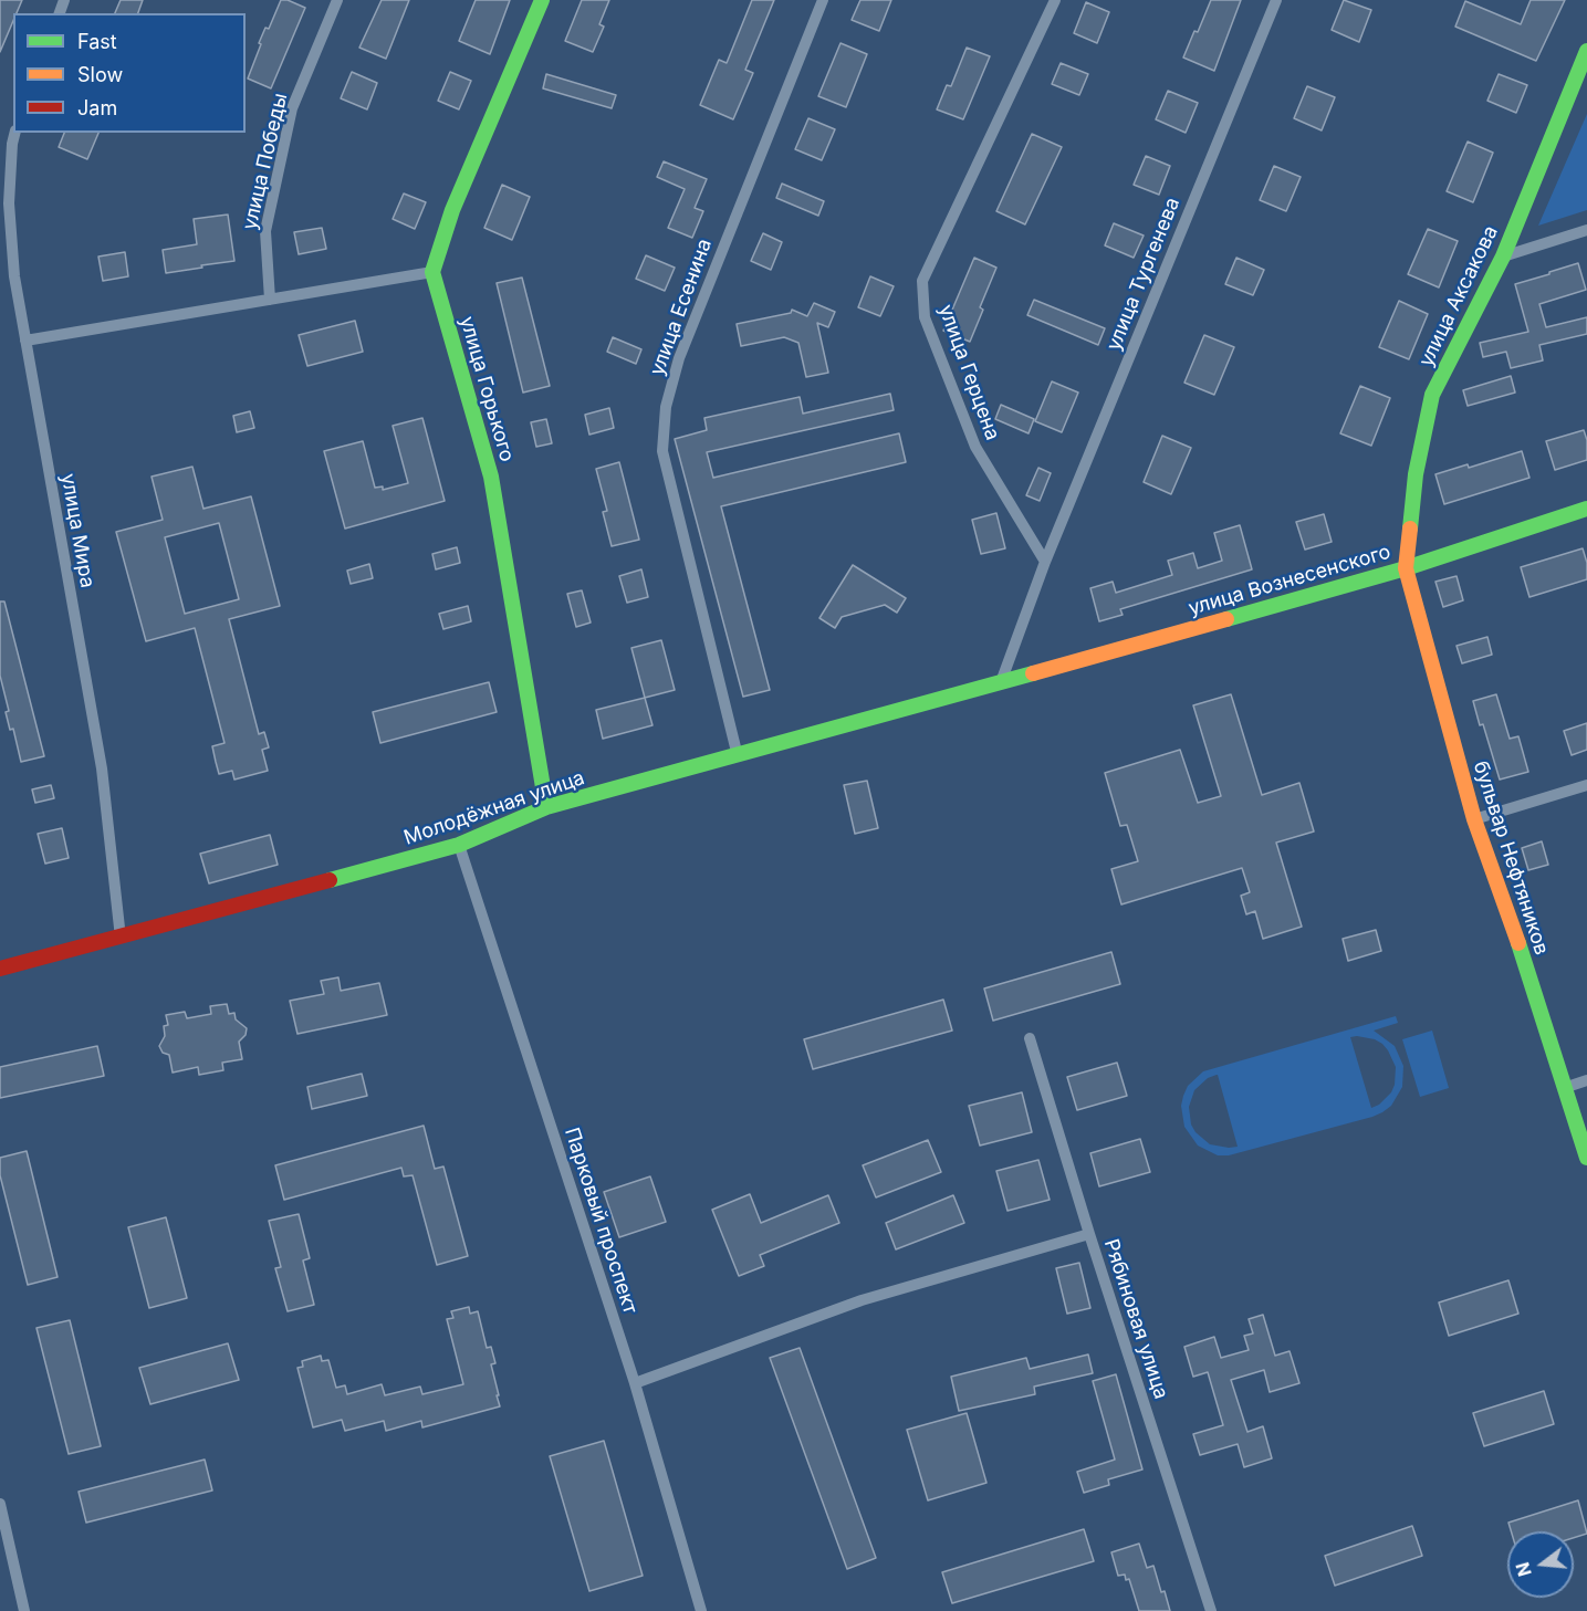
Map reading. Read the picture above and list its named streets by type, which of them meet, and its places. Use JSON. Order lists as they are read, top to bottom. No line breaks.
{"streets":{"street":["улица Победы","улица Тургенева","улица Аксакова","улица Есенина","улица Герцена","улица Горького","улица Мира","улица Вознесенского","Молодёжная улица","бульвар Нефтяников","Парковый проспект","Рябиновая улица"]},"crossings":[["улица Тургенева","улица Герцена"],["улица Аксакова","улица Вознесенского"],["улица Аксакова","бульвар Нефтяников"],["улица Есенина","Молодёжная улица"],["улица Горького","Молодёжная улица"],["улица Мира","Молодёжная улица"],["улица Вознесенского","Молодёжная улица"],["улица Вознесенского","бульвар Нефтяников"],["Молодёжная улица","Парковый проспект"]],"legend":["Fast","Slow","Jam"],"north":"left"}
